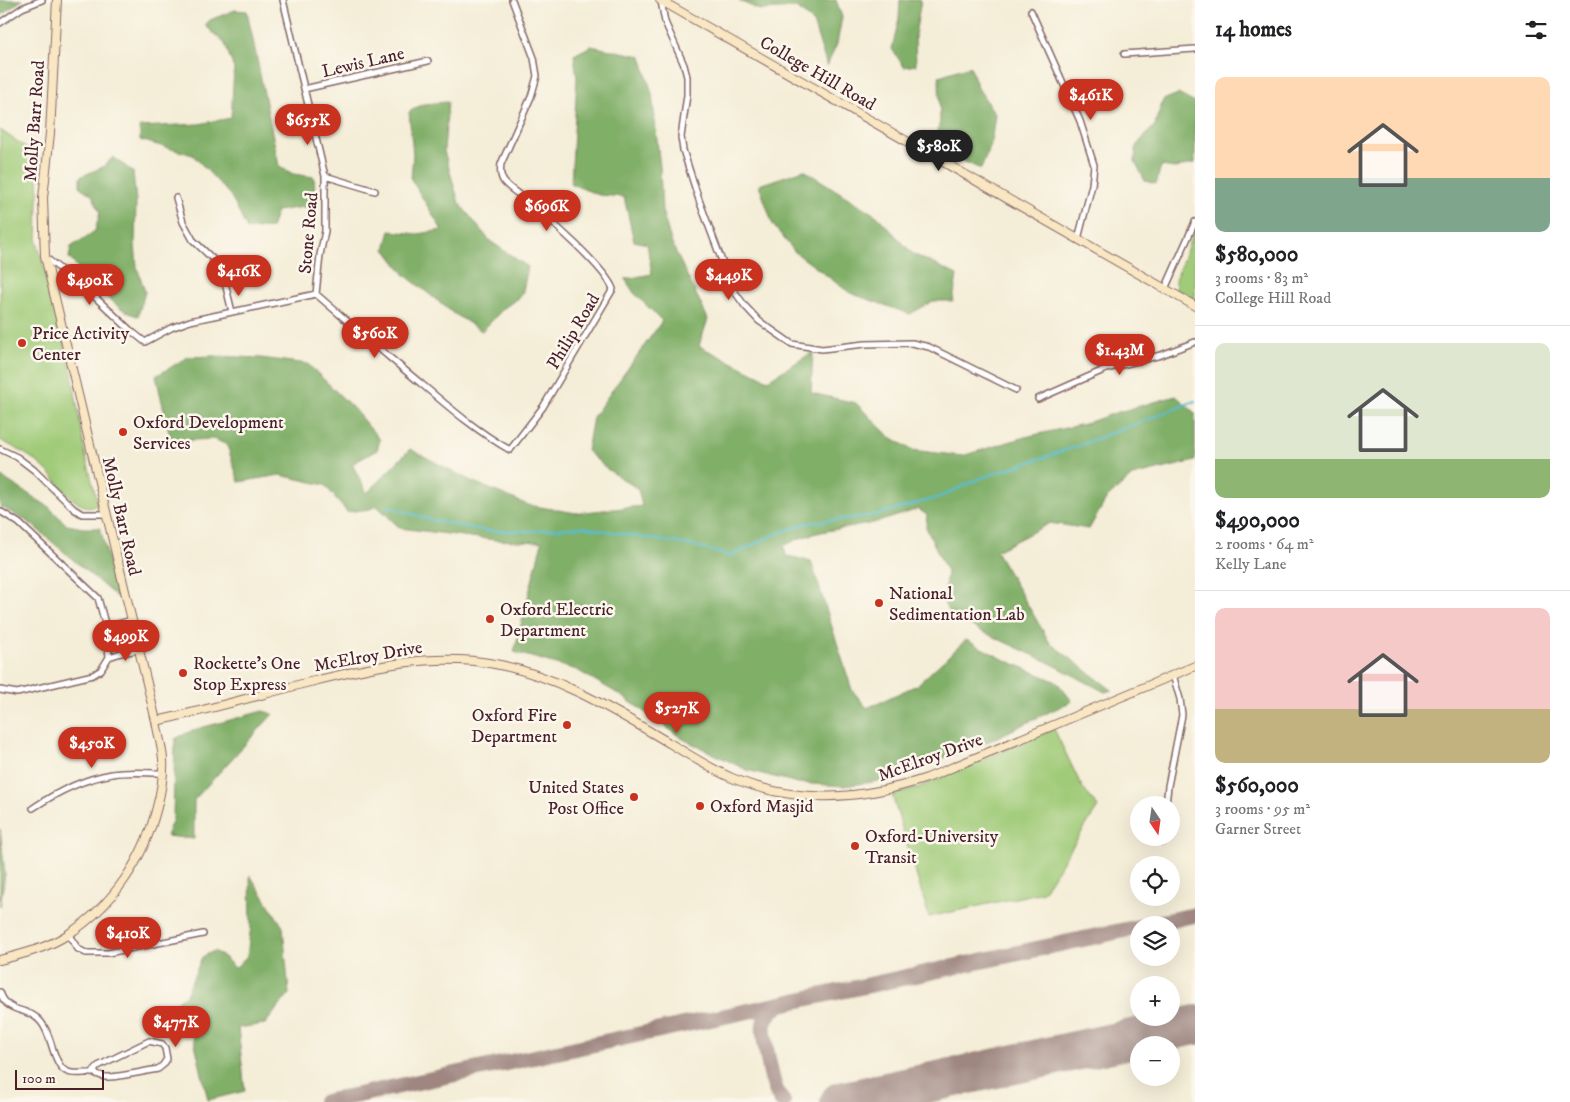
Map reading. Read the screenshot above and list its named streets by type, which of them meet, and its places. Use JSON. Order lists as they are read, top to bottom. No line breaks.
{"streets":{"street":["Lewis Lane","College Hill Road","Molly Barr Road","Stone Road","Philip Road","McElroy Drive"]},"crossings":[["Lewis Lane","Stone Road"],["Molly Barr Road","McElroy Drive"],["Stone Road","Philip Road"]],"places":["Price Activity Center","Oxford Development Services","National Sedimentation Lab","Oxford Electric Department","Rockette's One Stop Express","Oxford Fire Department","United States Post Office","Oxford Masjid","Oxford-University Transit"],"scale_bar":"100 m","north":"bottom","page":{"heading":"14 homes","list":[{"name":"$580,000","note":"3 rooms · 83 m² · College Hill Road"},{"name":"$490,000","note":"2 rooms · 64 m² · Kelly Lane"},{"name":"$560,000","note":"3 rooms · 95 m² · Garner Street"}],"price":["$461K","$655K","$580K","$696K","$416K","$449K","$490K","$560K","$1.43M","$499K","$527K","$450K","$410K","$477K"],"map_buttons":["+","−"],"scale":"100 m"}}
